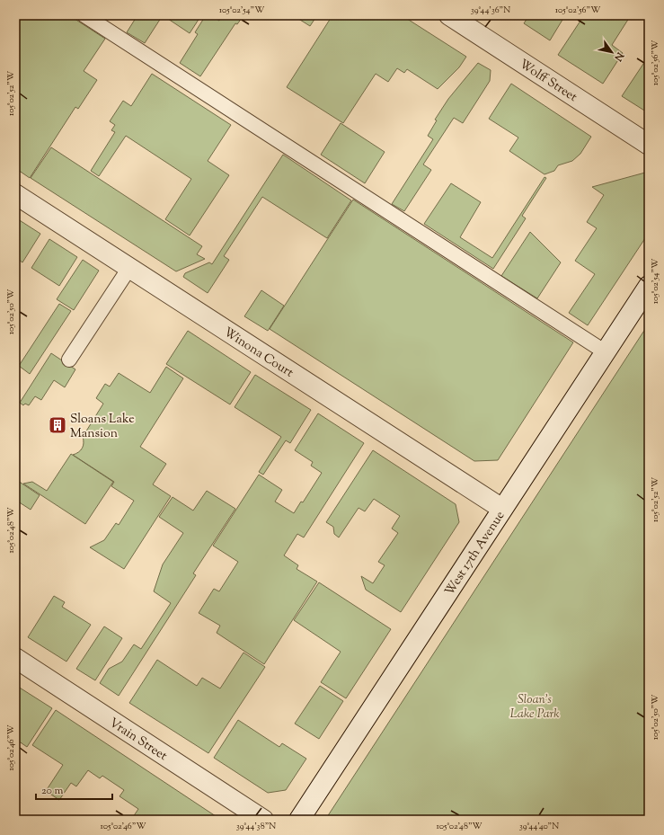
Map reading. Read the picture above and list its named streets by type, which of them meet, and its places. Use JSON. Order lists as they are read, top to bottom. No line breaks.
{"streets":{"street":["Wolff Street","Winona Court","West 17th Avenue","Vrain Street"]},"crossings":[["Winona Court","West 17th Avenue"]],"parks":["Sloan's Lake Park"],"places":{"building":["Sloans Lake Mansion"]},"scale_bar":"20 m","north":"bottom right","coordinates":["105°02'54\"W","39°44'36\"N","105°02'56\"W","105°02'52\"W","105°02'50\"W","105°02'48\"W","105°02'46\"W","39°44'38\"N","39°44'40\"N"]}
